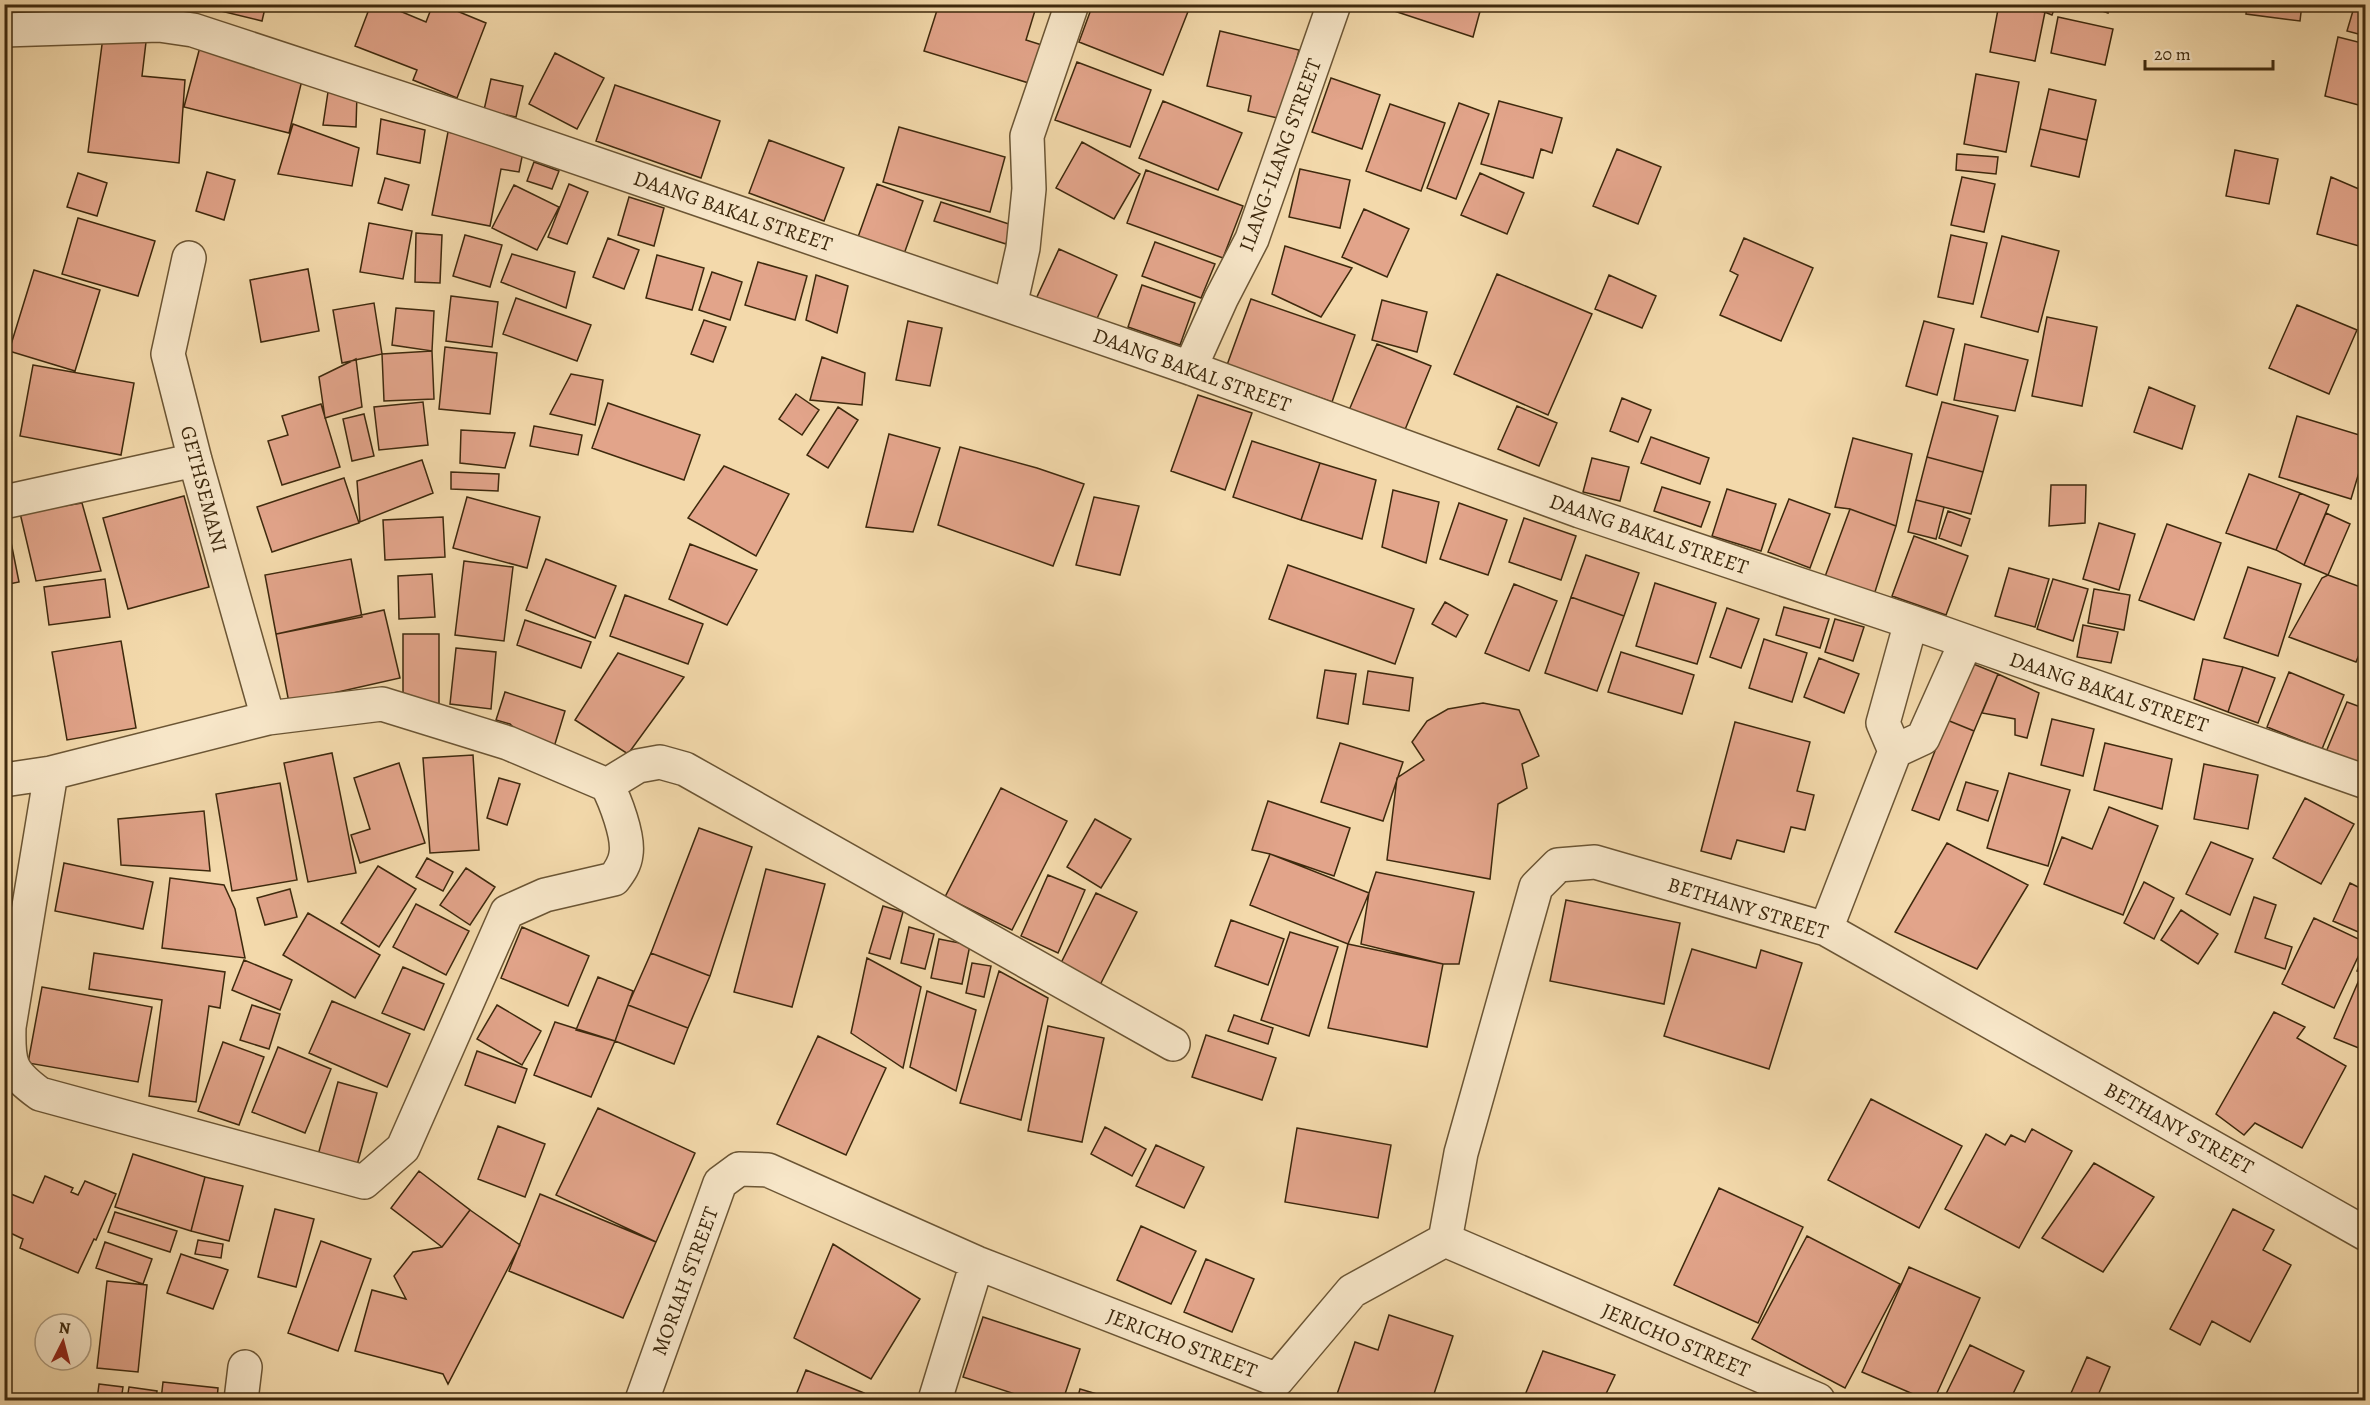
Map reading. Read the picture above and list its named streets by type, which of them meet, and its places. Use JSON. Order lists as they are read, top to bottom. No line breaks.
{"streets":{"street":["ILANG-ILANG STREET","DAANG BAKAL STREET","GETHSEMANI","BETHANY STREET","MORIAH STREET","JERICHO STREET"]},"crossings":[["ILANG-ILANG STREET","DAANG BAKAL STREET"],["BETHANY STREET","JERICHO STREET"],["MORIAH STREET","JERICHO STREET"]],"scale_bar":"20 m","north":"top"}
